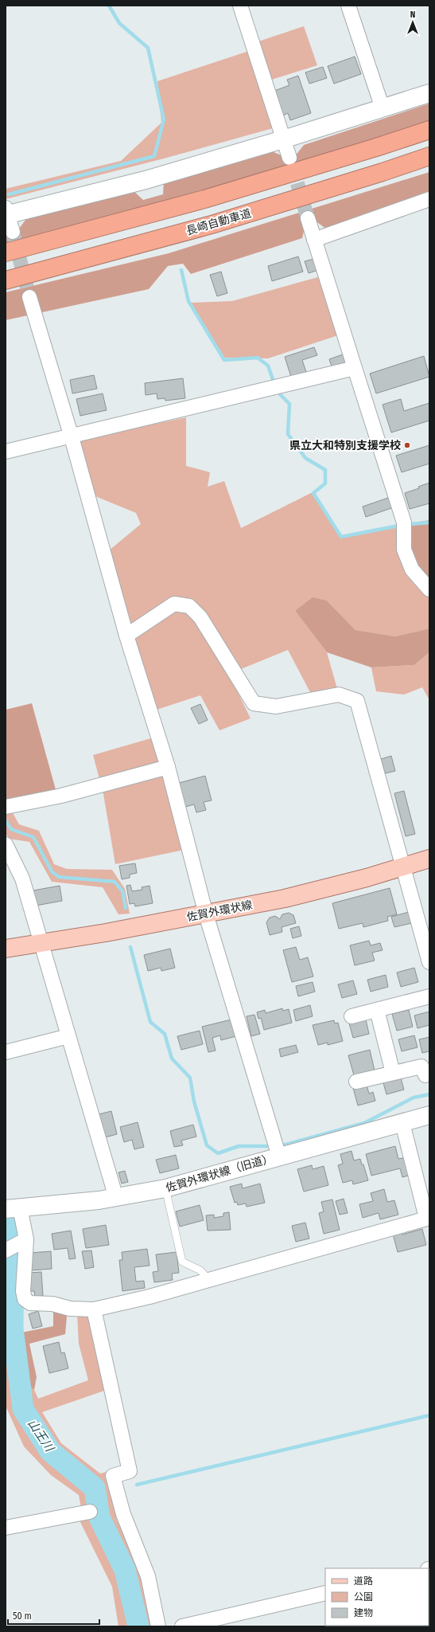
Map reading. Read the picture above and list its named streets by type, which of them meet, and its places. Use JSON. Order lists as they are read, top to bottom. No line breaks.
{"streets":{"highway":["長崎自動車道"],"main road":["佐賀外環状線"],"street":["佐賀外環状線（旧道）"]},"water":["山王川"],"places":["県立大和特別支援学校"],"legend":["道路","公園","建物"],"scale_bar":"50 m","north":"top"}
